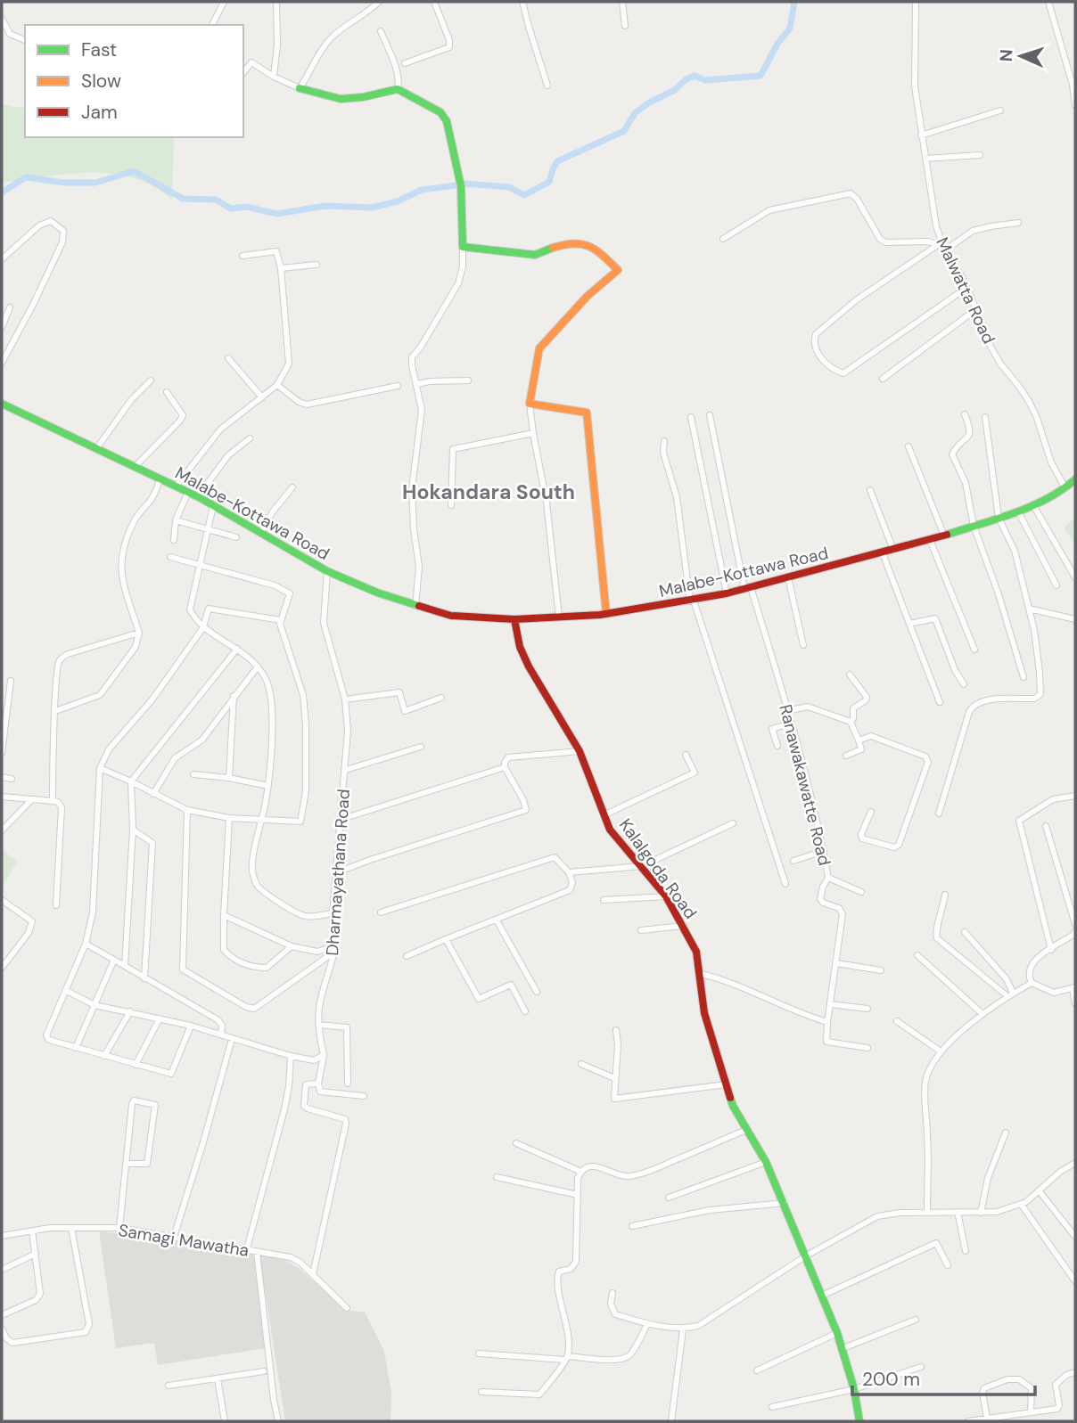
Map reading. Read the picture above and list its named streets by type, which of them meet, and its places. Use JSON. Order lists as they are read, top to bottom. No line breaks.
{"streets":{"street":["Malwatta Road","Malabe-Kottawa Road","Ranawakawatte Road","Kalalgoda Road","Dharmayathana Road","Samagi Mawatha"]},"crossings":[["Malwatta Road","Malabe-Kottawa Road"],["Malabe-Kottawa Road","Ranawakawatte Road"],["Malabe-Kottawa Road","Kalalgoda Road"],["Malabe-Kottawa Road","Dharmayathana Road"]],"districts":["Hokandara South"],"legend":["Fast","Slow","Jam"],"scale_bar":"200 m","north":"left"}
